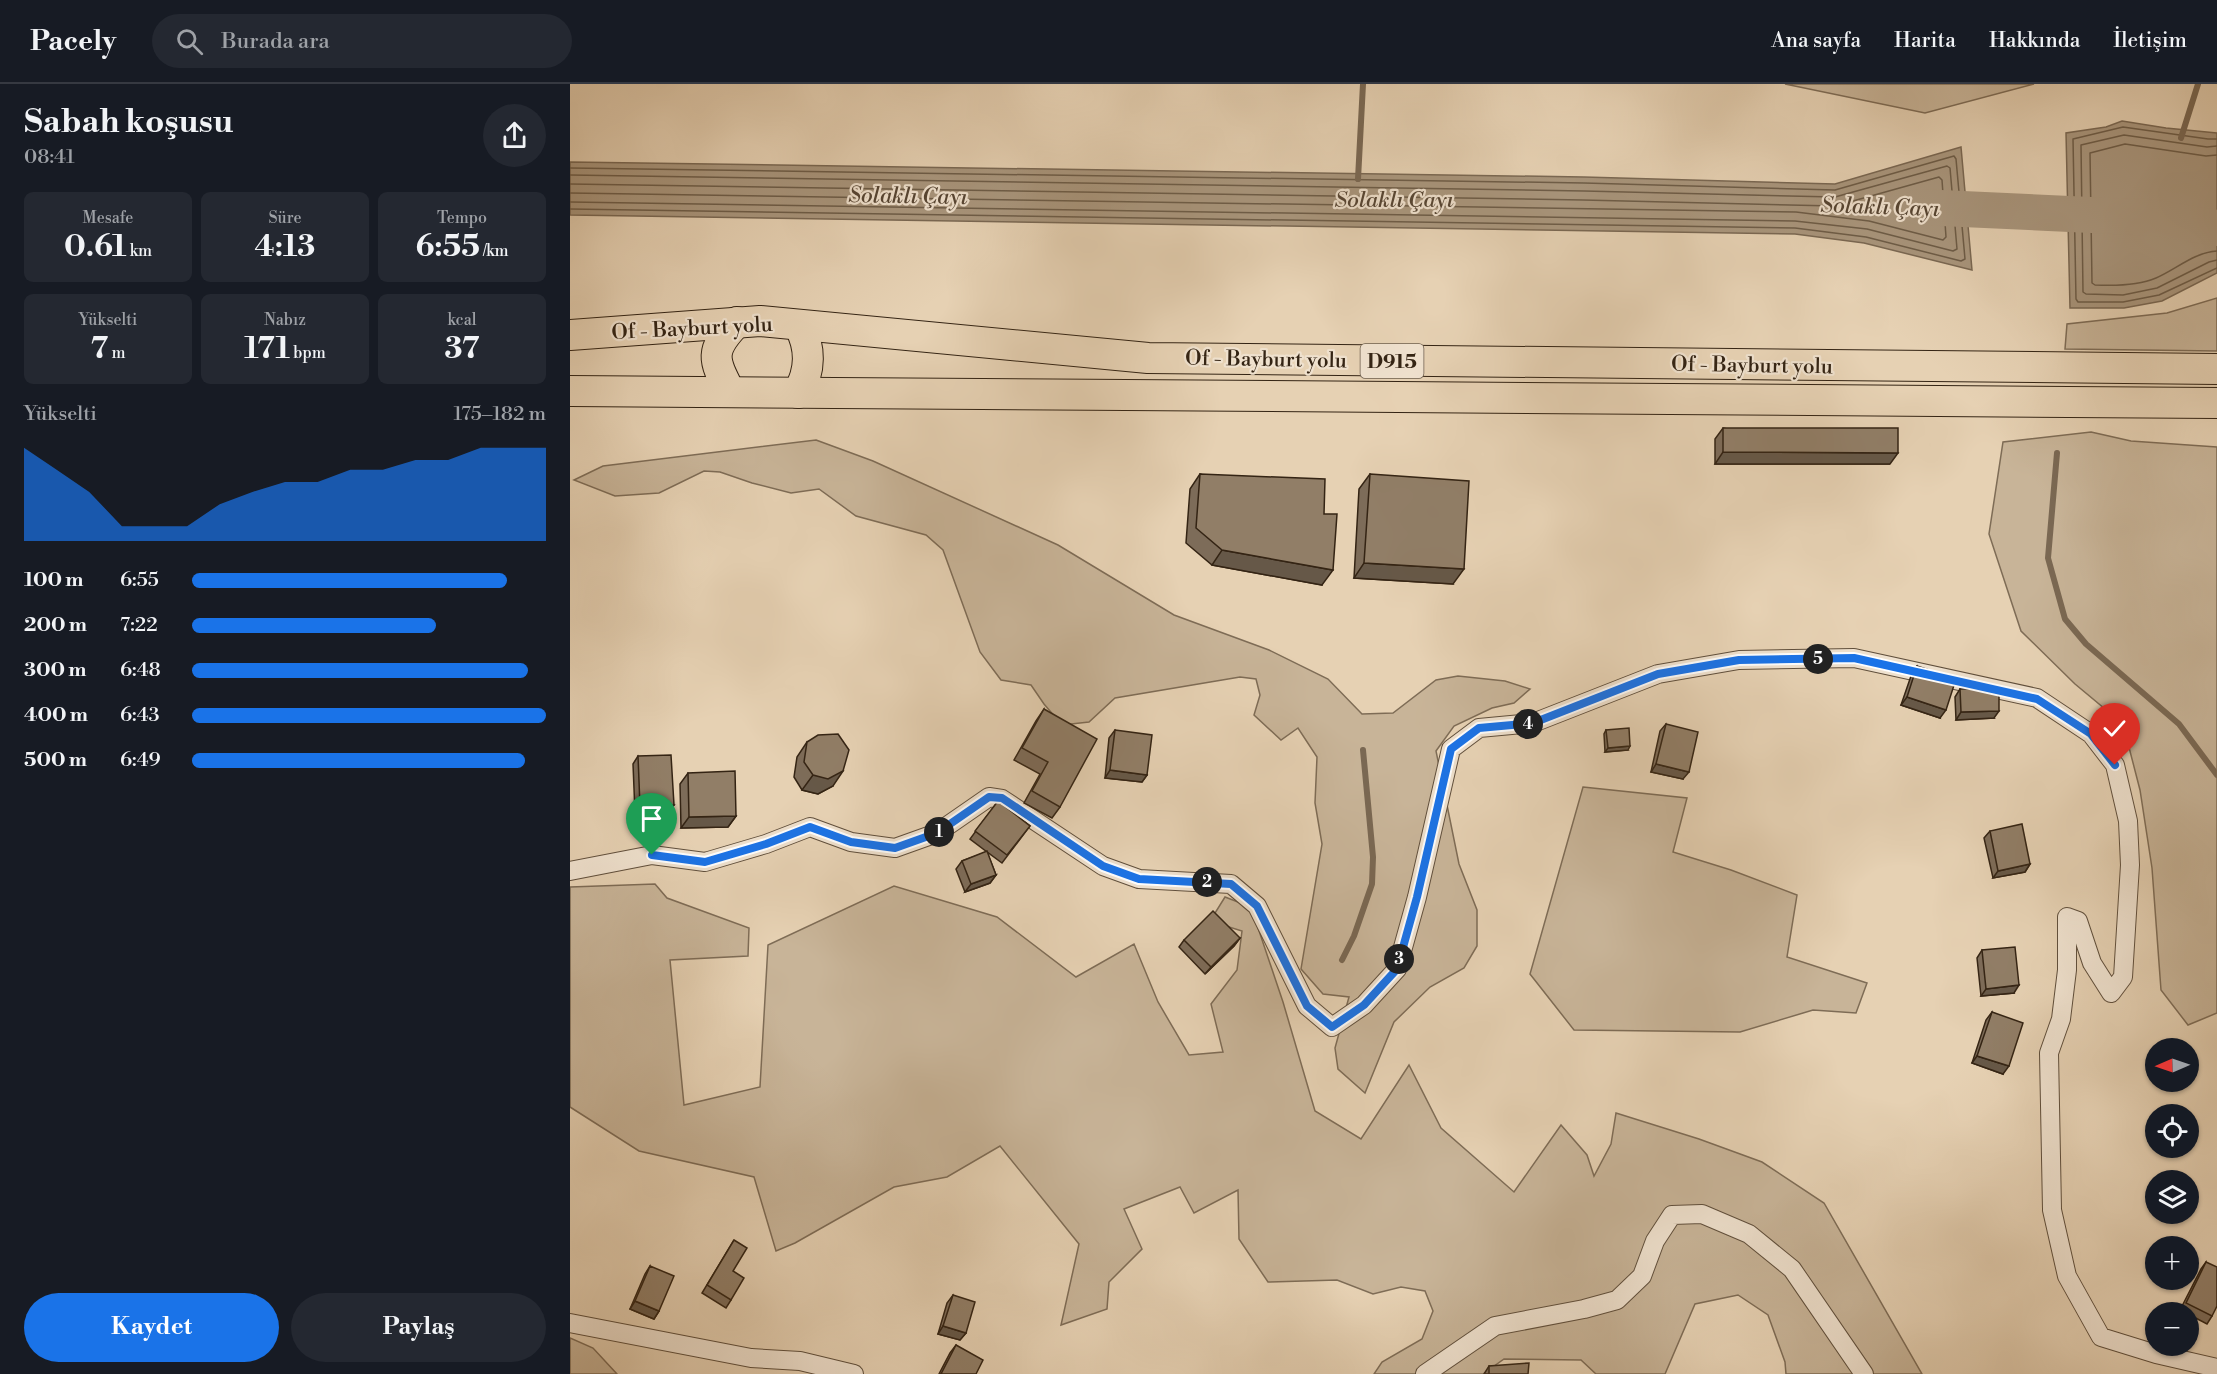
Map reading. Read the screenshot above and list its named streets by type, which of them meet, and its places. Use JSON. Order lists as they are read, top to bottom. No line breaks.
{"streets":{"highway":["Of - Bayburt yolu","D915"]},"water":["Solaklı Çayı"],"north":"left","page":{"header":"Pacely","search":"Burada ara","nav":["Ana sayfa","Harita","Hakkında","İletişim"],"heading":["Sabah koşusu","08:41"],"stats":[["Mesafe","0.61 km"],["Süre","4:13"],["Tempo","6:55 /km"],["Yükselti","7 m"],["Nabız","171 bpm"],["kcal","37"]],"chart":["Yükselti","175–182 m"],"list":[{"name":"100 m","note":"6:55"},{"name":"200 m","note":"7:22"},{"name":"300 m","note":"6:48"},{"name":"400 m","note":"6:43"},{"name":"500 m","note":"6:49"}],"pins":["5","4","1","2","3"],"map_buttons":["+","−"],"buttons":["Kaydet","Paylaş"]}}
